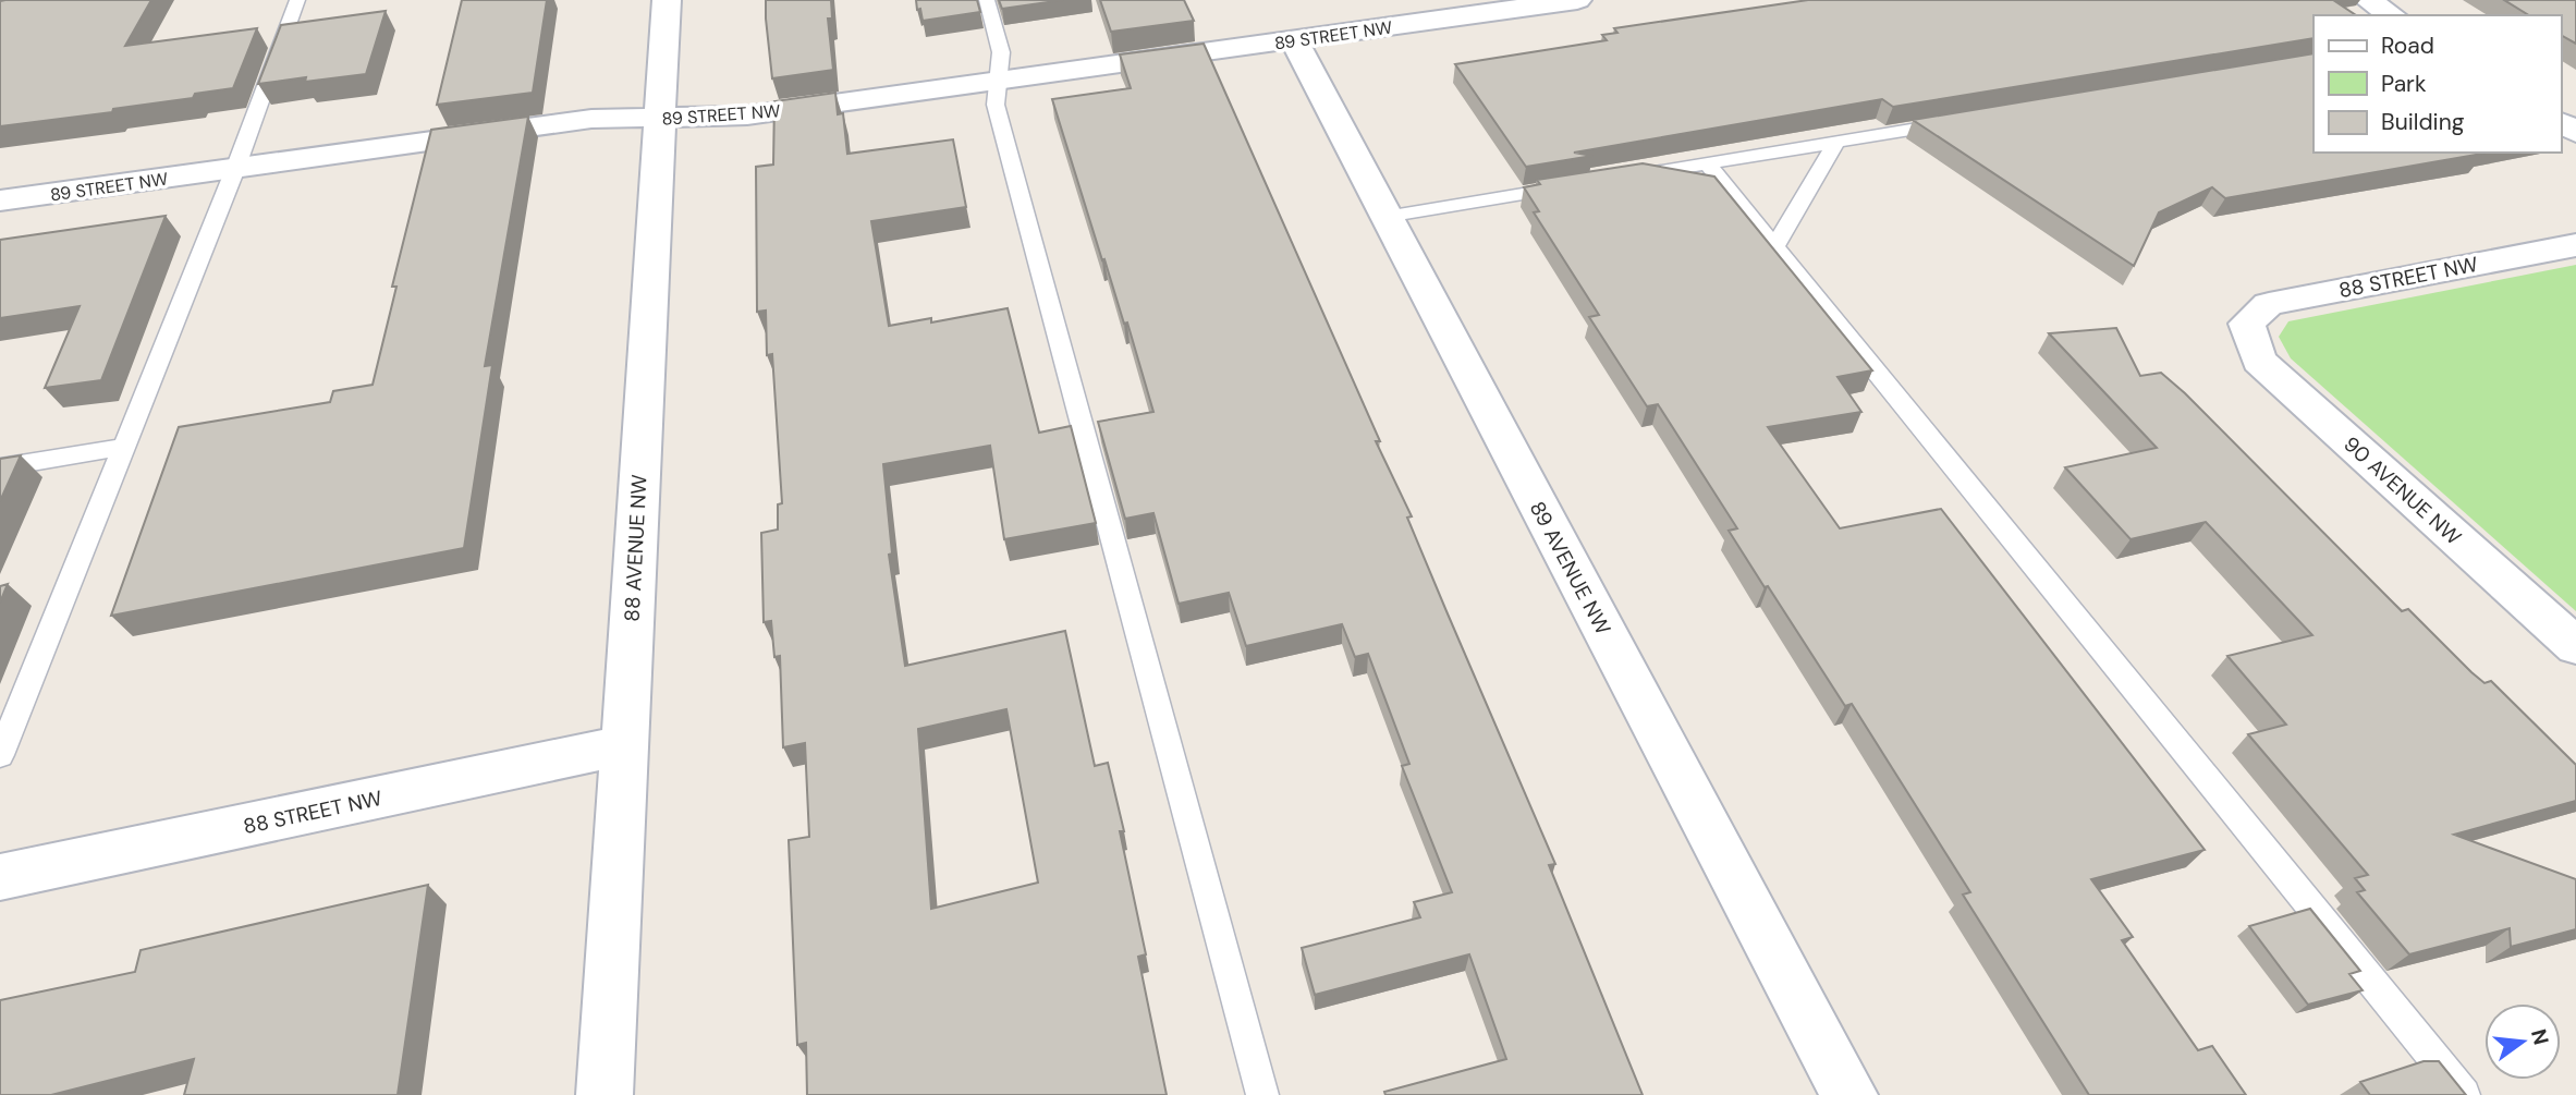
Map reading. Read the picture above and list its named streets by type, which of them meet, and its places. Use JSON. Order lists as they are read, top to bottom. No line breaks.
{"streets":{"street":["89 STREET NW","88 STREET NW","90 AVENUE NW","88 AVENUE NW","89 AVENUE NW"]},"crossings":[["89 STREET NW","88 AVENUE NW"],["89 STREET NW","89 AVENUE NW"],["88 STREET NW","90 AVENUE NW"],["88 STREET NW","88 AVENUE NW"]],"legend":["Road","Park","Building"],"north":"right"}
